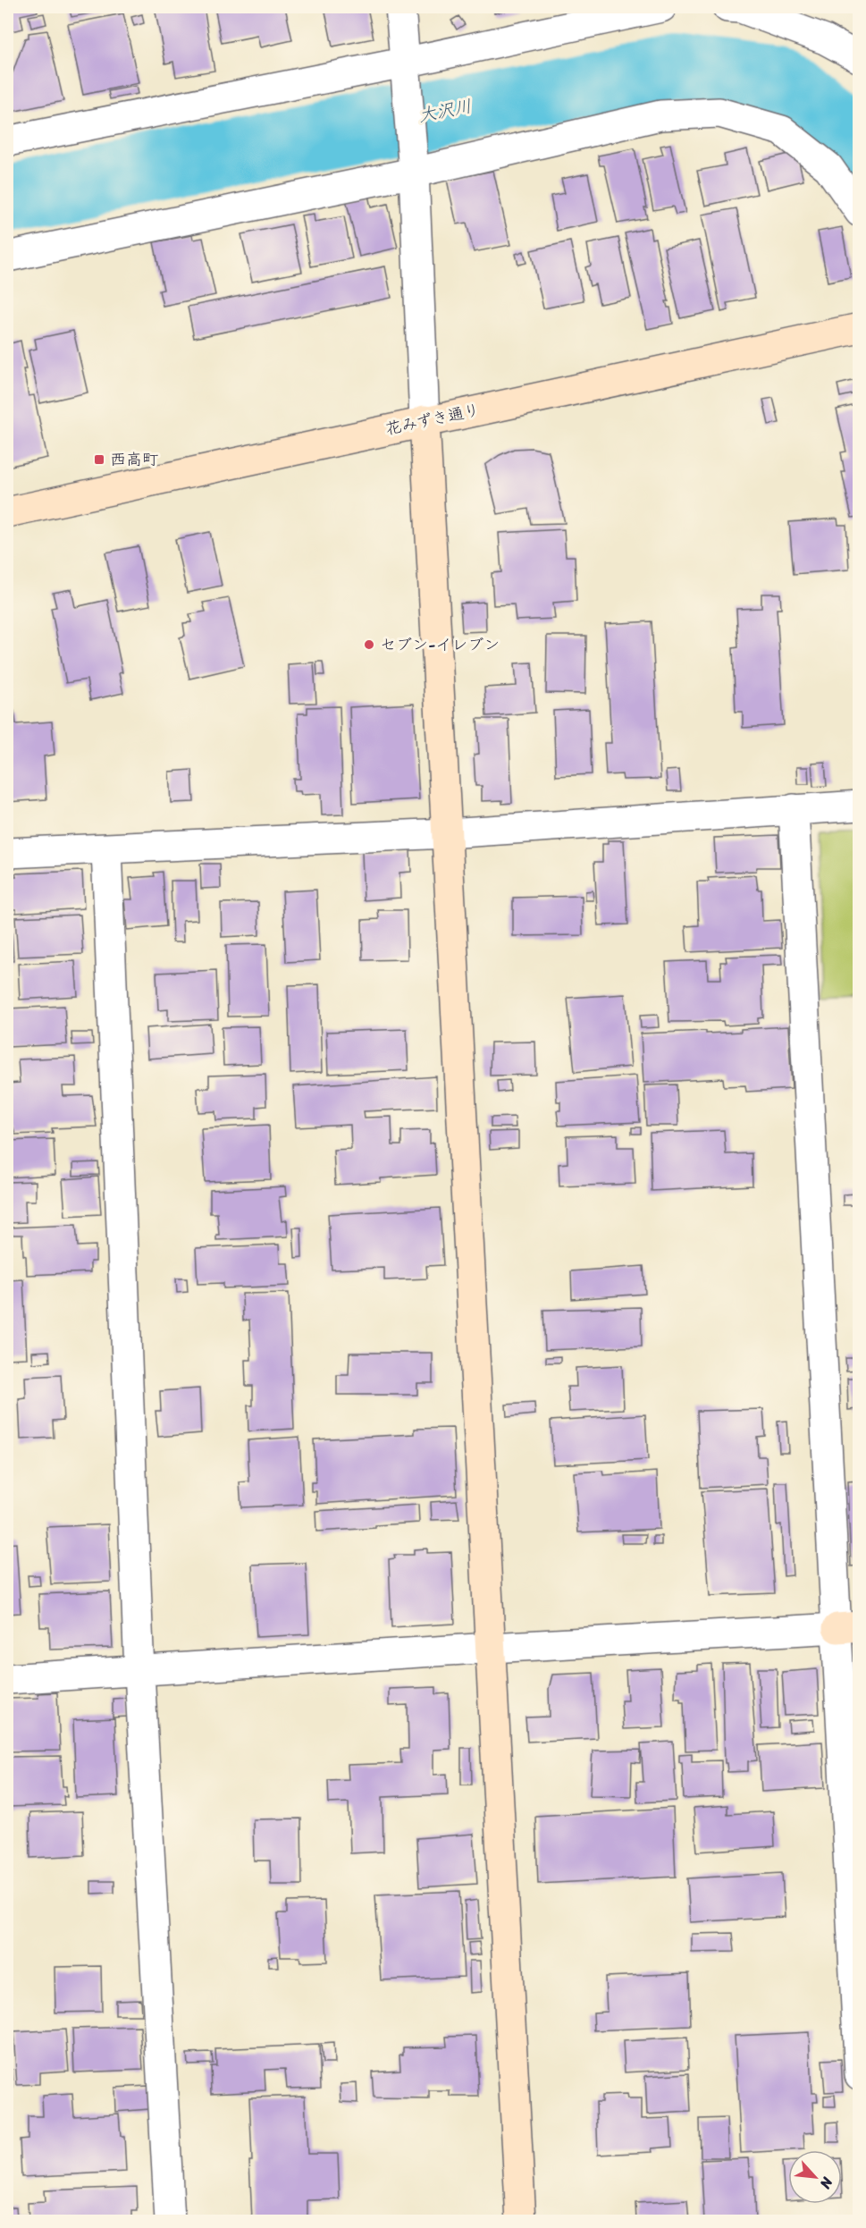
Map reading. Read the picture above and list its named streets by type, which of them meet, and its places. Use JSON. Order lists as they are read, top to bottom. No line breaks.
{"streets":{"street":["花みずき通り"]},"water":["大沢川"],"places":{"transit":["西高町"],"other":["セブン-イレブン"]},"north":"bottom right"}
